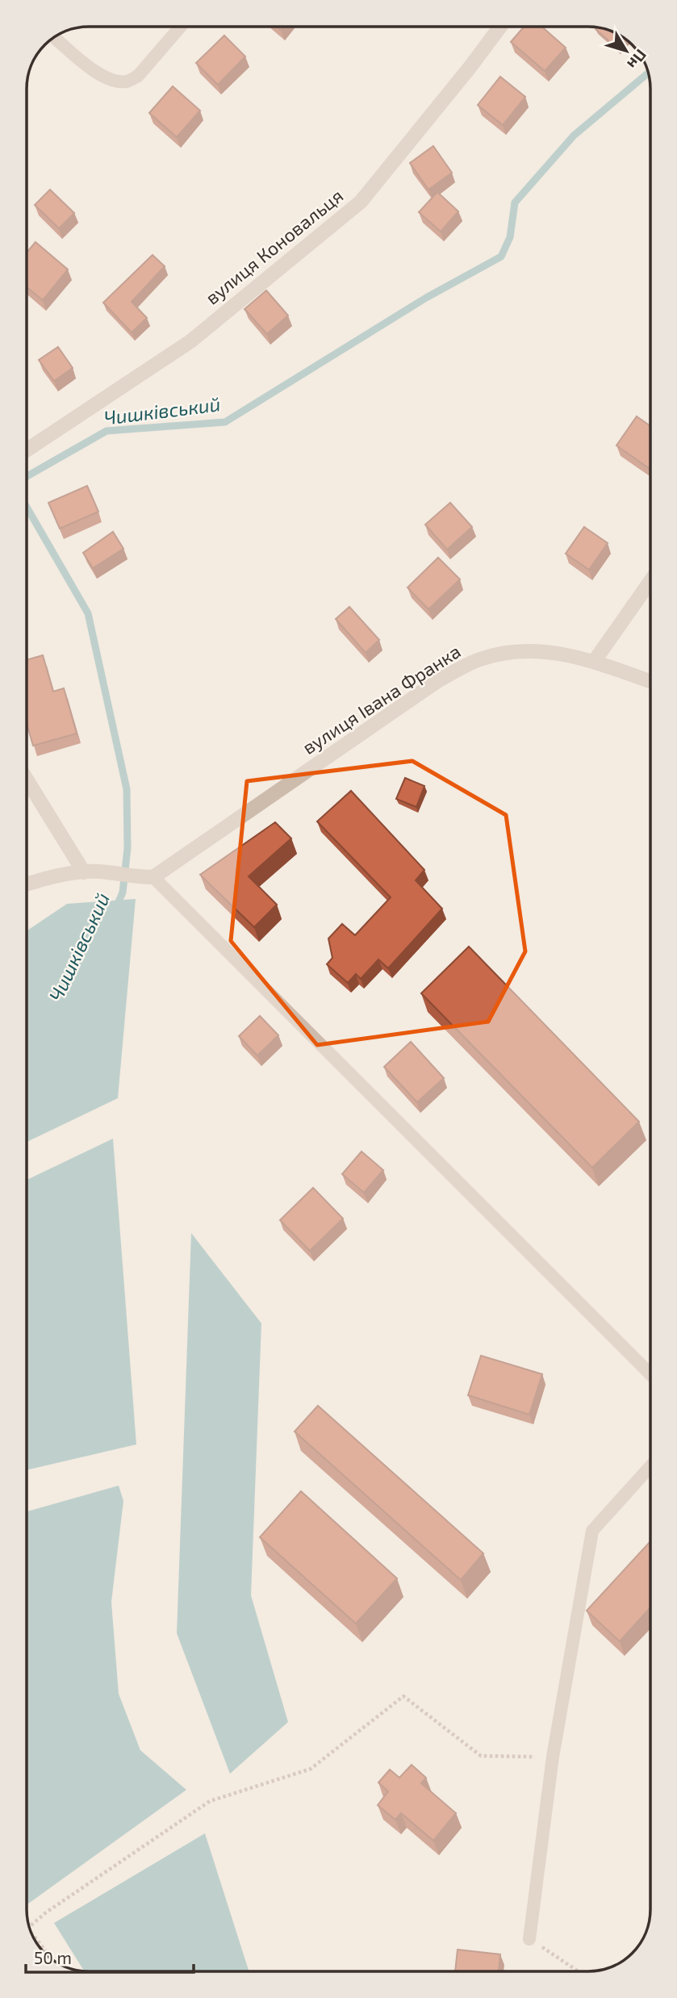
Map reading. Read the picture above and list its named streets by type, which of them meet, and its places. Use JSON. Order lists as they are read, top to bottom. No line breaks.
{"streets":{"street":["вулиця Коновальця","вулиця Івана Франка"]},"water":["Чишківський"],"scale_bar":"50 m","north":"bottom right"}
